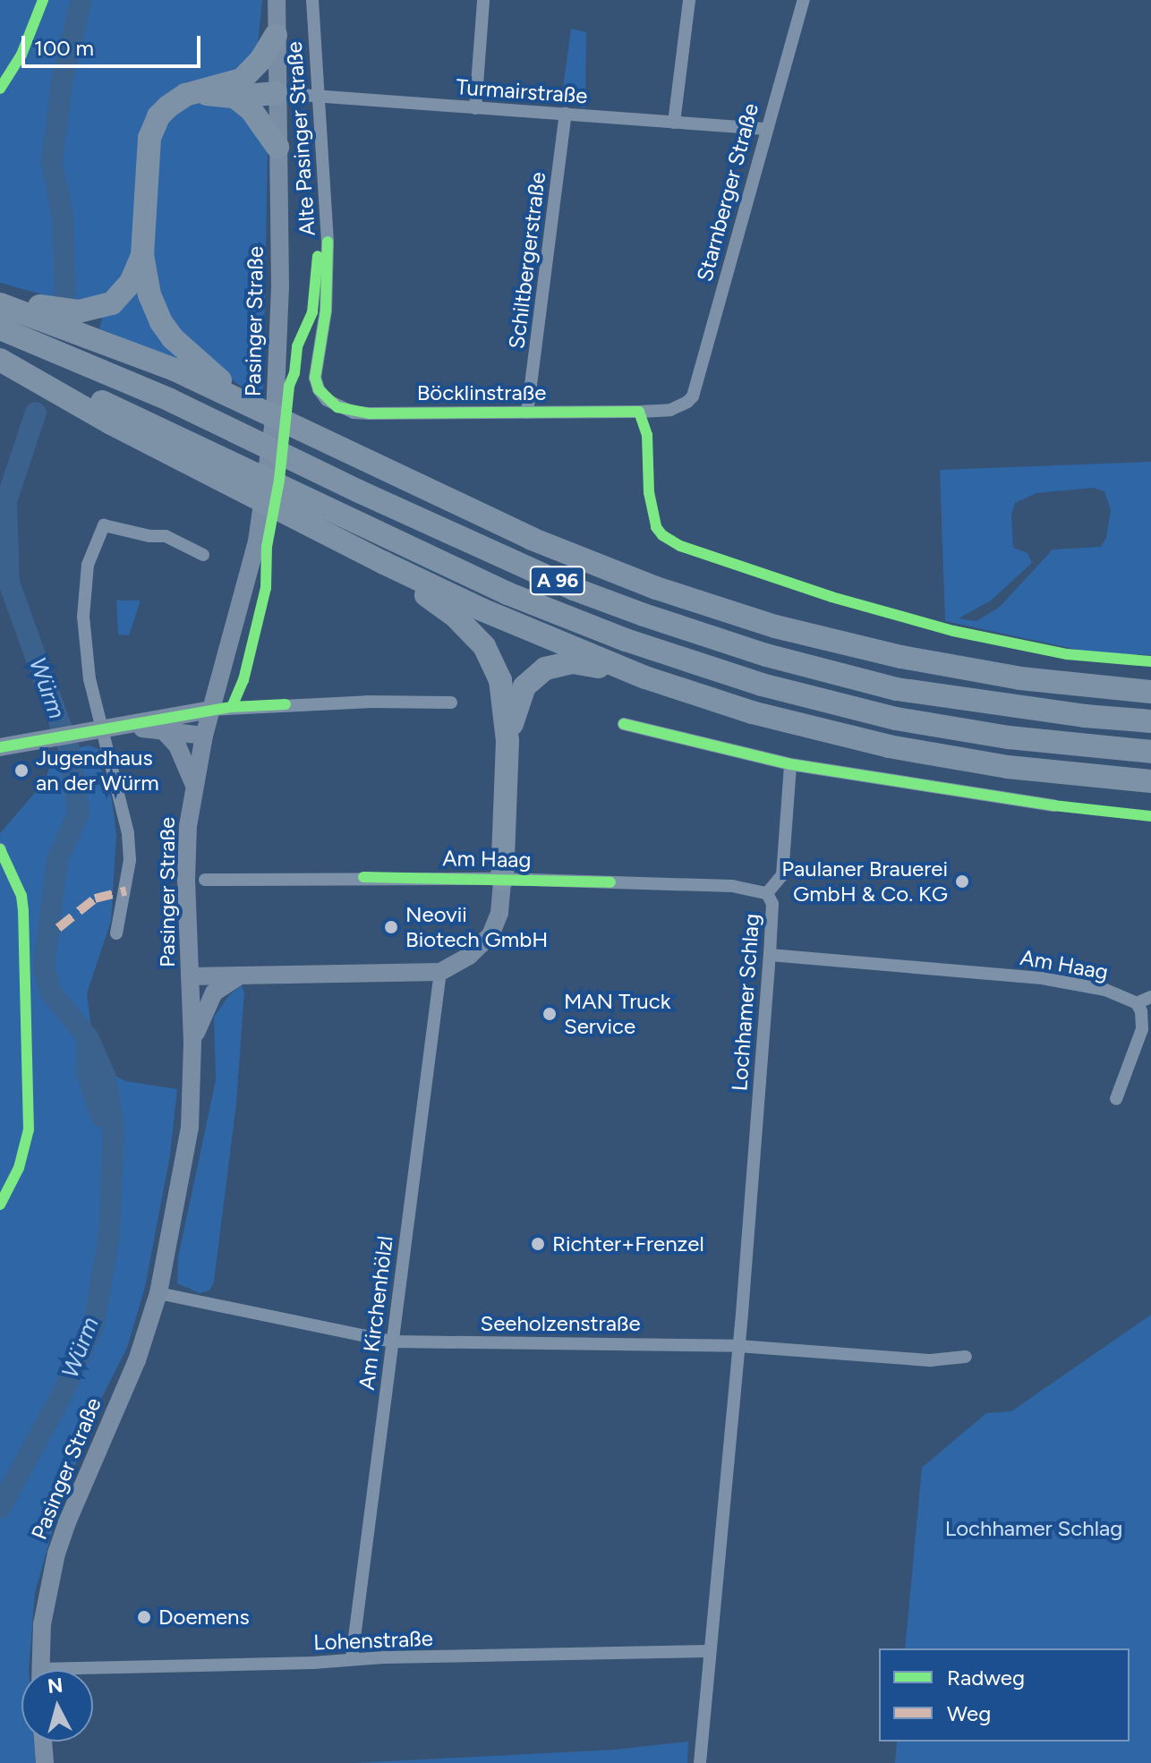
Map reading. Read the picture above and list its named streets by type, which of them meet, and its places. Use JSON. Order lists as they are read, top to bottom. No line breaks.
{"streets":{"highway":["A 96"],"main road":["Pasinger Straße"],"street":["Turmairstraße","Alte Pasinger Straße","Starnberger Straße","Schiltbergerstraße","Böcklinstraße","Am Haag","Lochhamer Schlag","Am Kirchenhölzl","Seeholzenstraße","Lohenstraße"]},"crossings":[["Turmairstraße","Alte Pasinger Straße"],["Turmairstraße","Starnberger Straße"],["Turmairstraße","Schiltbergerstraße"],["Turmairstraße","Pasinger Straße"],["Alte Pasinger Straße","Böcklinstraße"],["Starnberger Straße","Böcklinstraße"],["Schiltbergerstraße","Böcklinstraße"],["Pasinger Straße","Seeholzenstraße"],["Am Haag","Lochhamer Schlag"],["Lochhamer Schlag","Seeholzenstraße"],["Lochhamer Schlag","Lohenstraße"],["Am Kirchenhölzl","Seeholzenstraße"],["Am Kirchenhölzl","Lohenstraße"]],"water":["Würm"],"parks":["Lochhamer Schlag"],"places":["Jugendhaus an der Würm","Paulaner Brauerei GmbH & Co. KG","Neovii Biotech GmbH","MAN Truck Service","Richter+Frenzel","Doemens"],"legend":["Radweg","Weg"],"scale_bar":"100 m","north":"top"}
